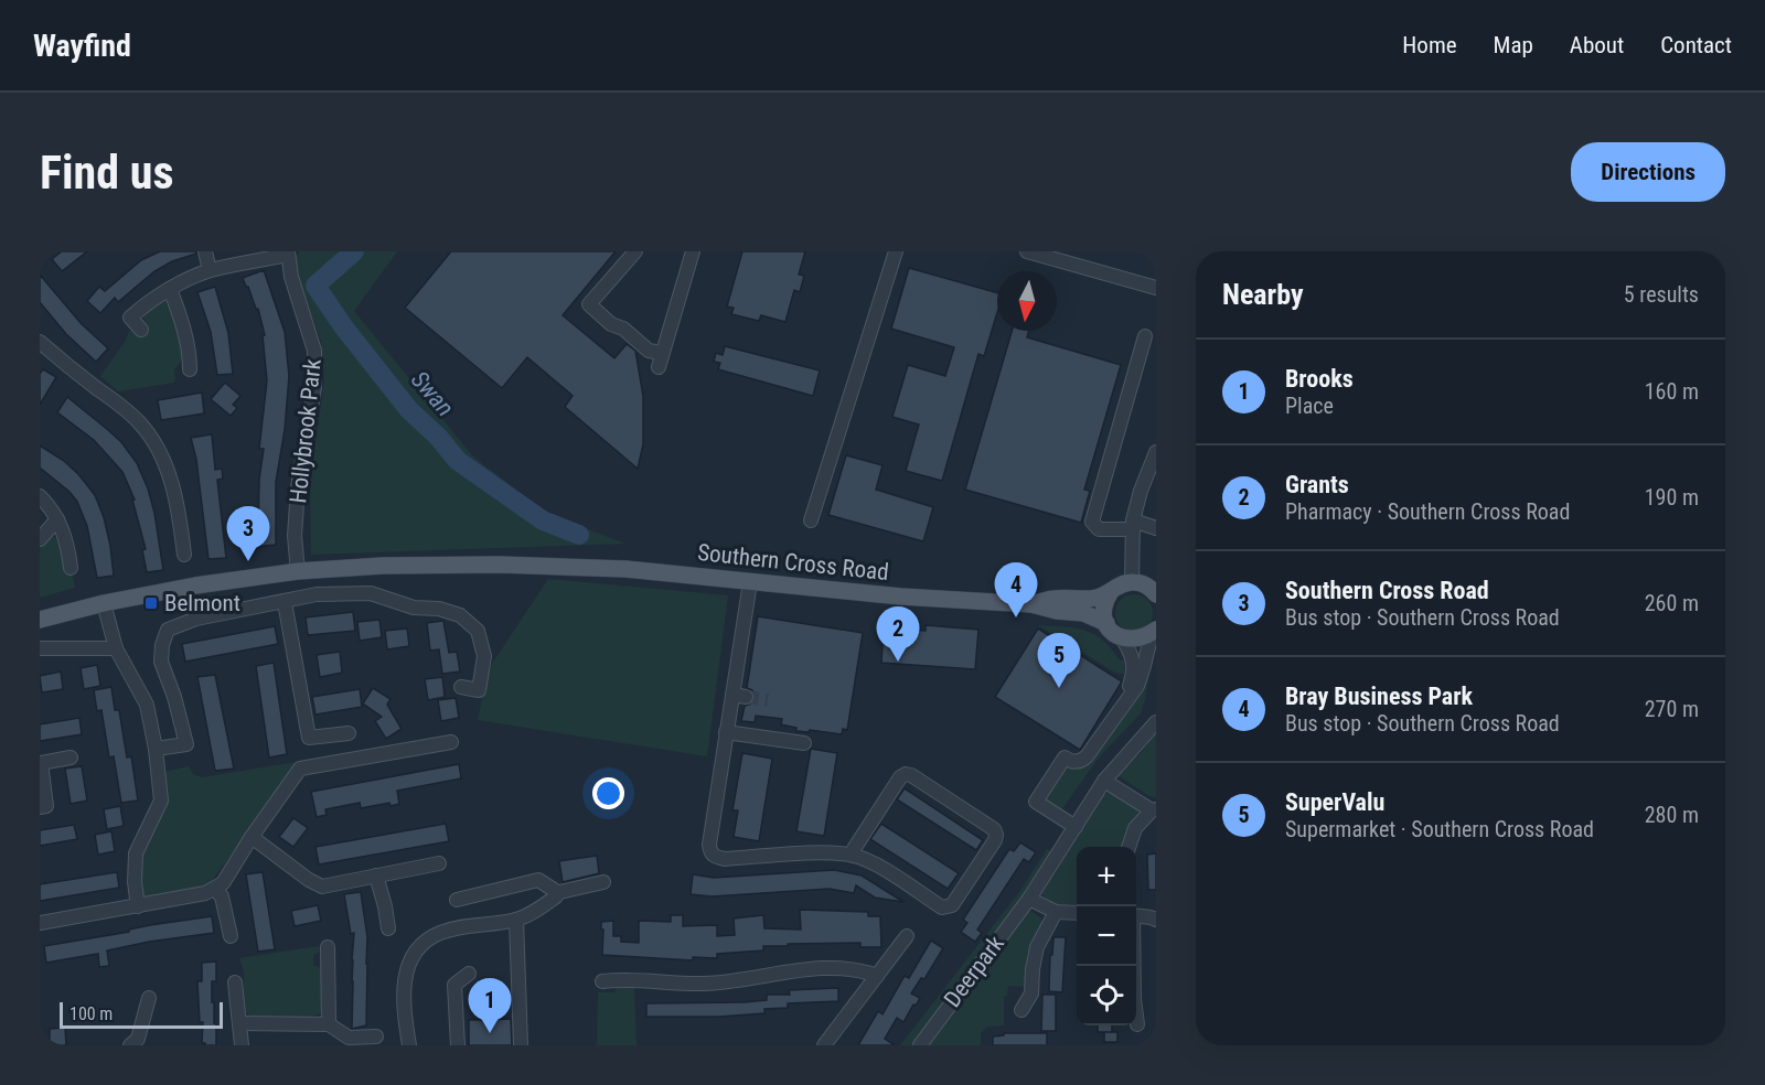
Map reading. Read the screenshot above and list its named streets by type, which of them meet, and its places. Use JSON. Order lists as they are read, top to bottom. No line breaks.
{"streets":{"main road":["Southern Cross Road"],"street":["Hollybrook Park","Deerpark"]},"crossings":[["Hollybrook Park","Southern Cross Road"]],"water":["Swan"],"places":{"transit":["Belmont"]},"scale_bar":"100 m","north":"bottom","page":{"header":"Wayfind","nav":["Home","Map","About","Contact"],"buttons":"Directions","title":"Find us","heading":["Nearby","5 results"],"list":[{"mark":"1","name":"Brooks","note":"Place","value":"160 m"},{"mark":"2","name":"Grants","note":"Pharmacy · Southern Cross Road","value":"190 m"},{"mark":"3","name":"Southern Cross Road","note":"Bus stop · Southern Cross Road","value":"260 m"},{"mark":"4","name":"Bray Business Park","note":"Bus stop · Southern Cross Road","value":"270 m"},{"mark":"5","name":"SuperValu","note":"Supermarket · Southern Cross Road","value":"280 m"}],"pins":["3","4","2","5","1"],"map_buttons":["+","−"],"scale":"100 m"}}
